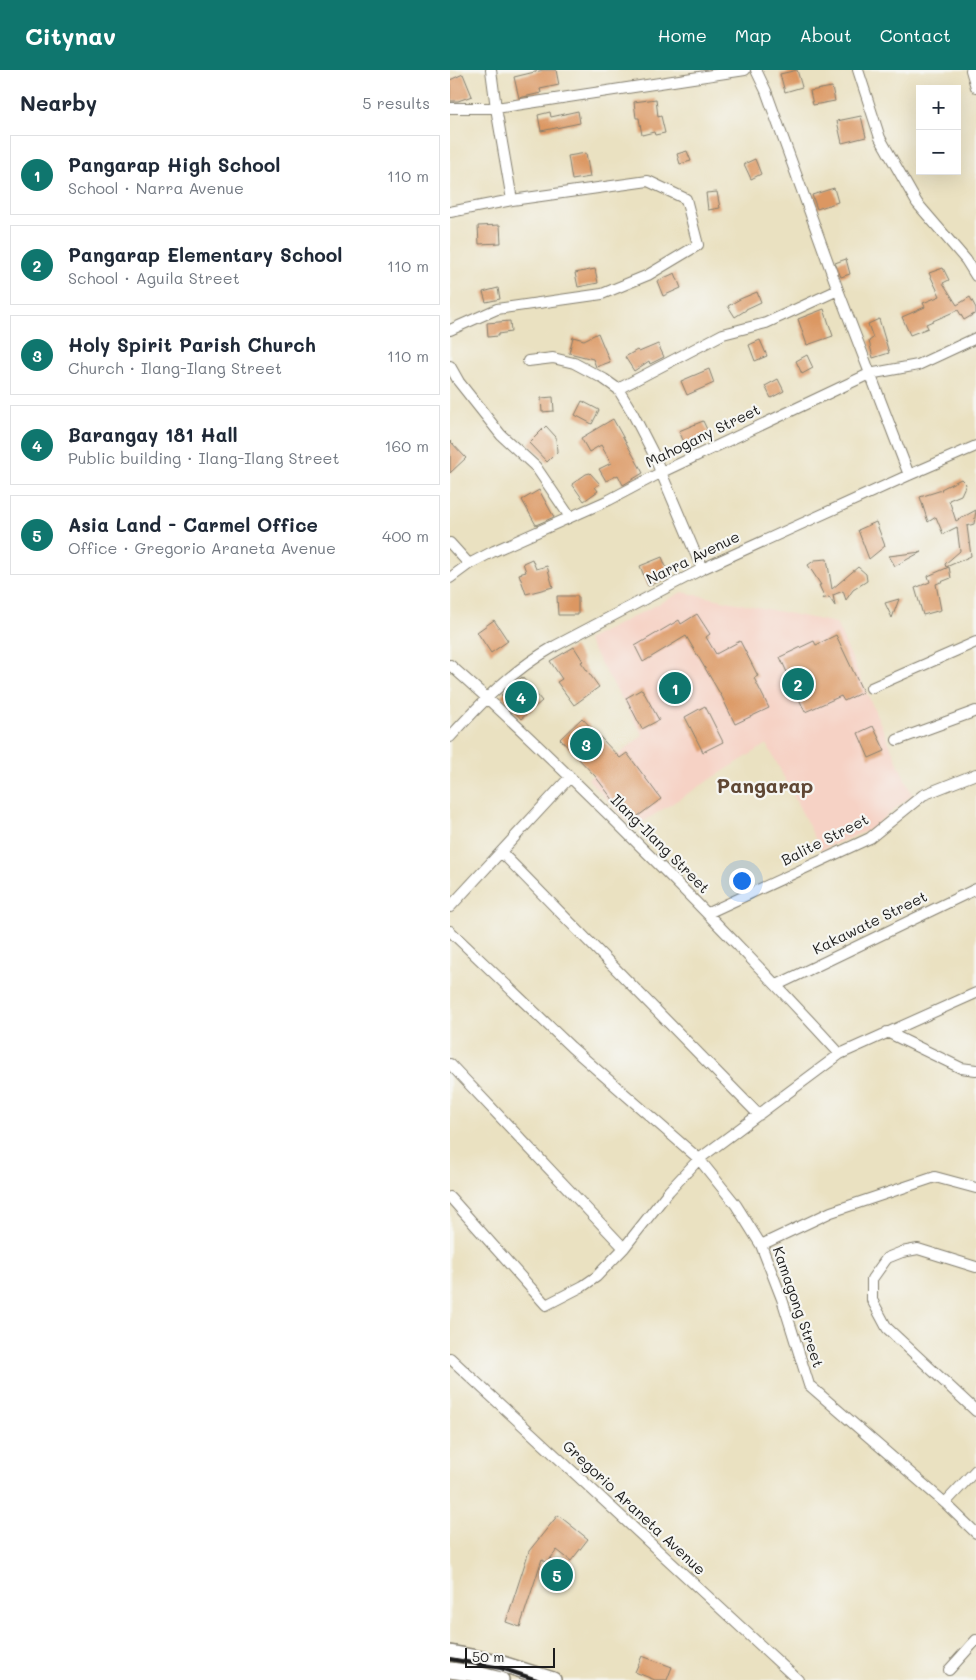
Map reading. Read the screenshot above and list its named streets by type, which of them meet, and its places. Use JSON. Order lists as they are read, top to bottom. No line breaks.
{"streets":{"street":["Mahogany Street","Narra Avenue","Balite Street","Ilang-Ilang Street","Kakawate Street","Kamagong Street","Gregorio Araneta Avenue"]},"crossings":[["Narra Avenue","Ilang-Ilang Street"],["Balite Street","Ilang-Ilang Street"],["Ilang-Ilang Street","Kakawate Street"]],"districts":["Pangarap"],"scale_bar":"50 m","page":{"header":"Citynav","nav":["Home","Map","About","Contact"],"heading":["Nearby","5 results"],"map_buttons":["+","−"],"list":[{"mark":"1","name":"Pangarap High School","note":"School · Narra Avenue","value":"110 m"},{"mark":"2","name":"Pangarap Elementary School","note":"School · Aguila Street","value":"110 m"},{"mark":"3","name":"Holy Spirit Parish Church","note":"Church · Ilang-Ilang Street","value":"110 m"},{"mark":"4","name":"Barangay 181 Hall","note":"Public building · Ilang-Ilang Street","value":"160 m"},{"mark":"5","name":"Asia Land - Carmel Office","note":"Office · Gregorio Araneta Avenue","value":"400 m"}],"pins":["2","1","4","3","5"],"scale":"50 m"}}
